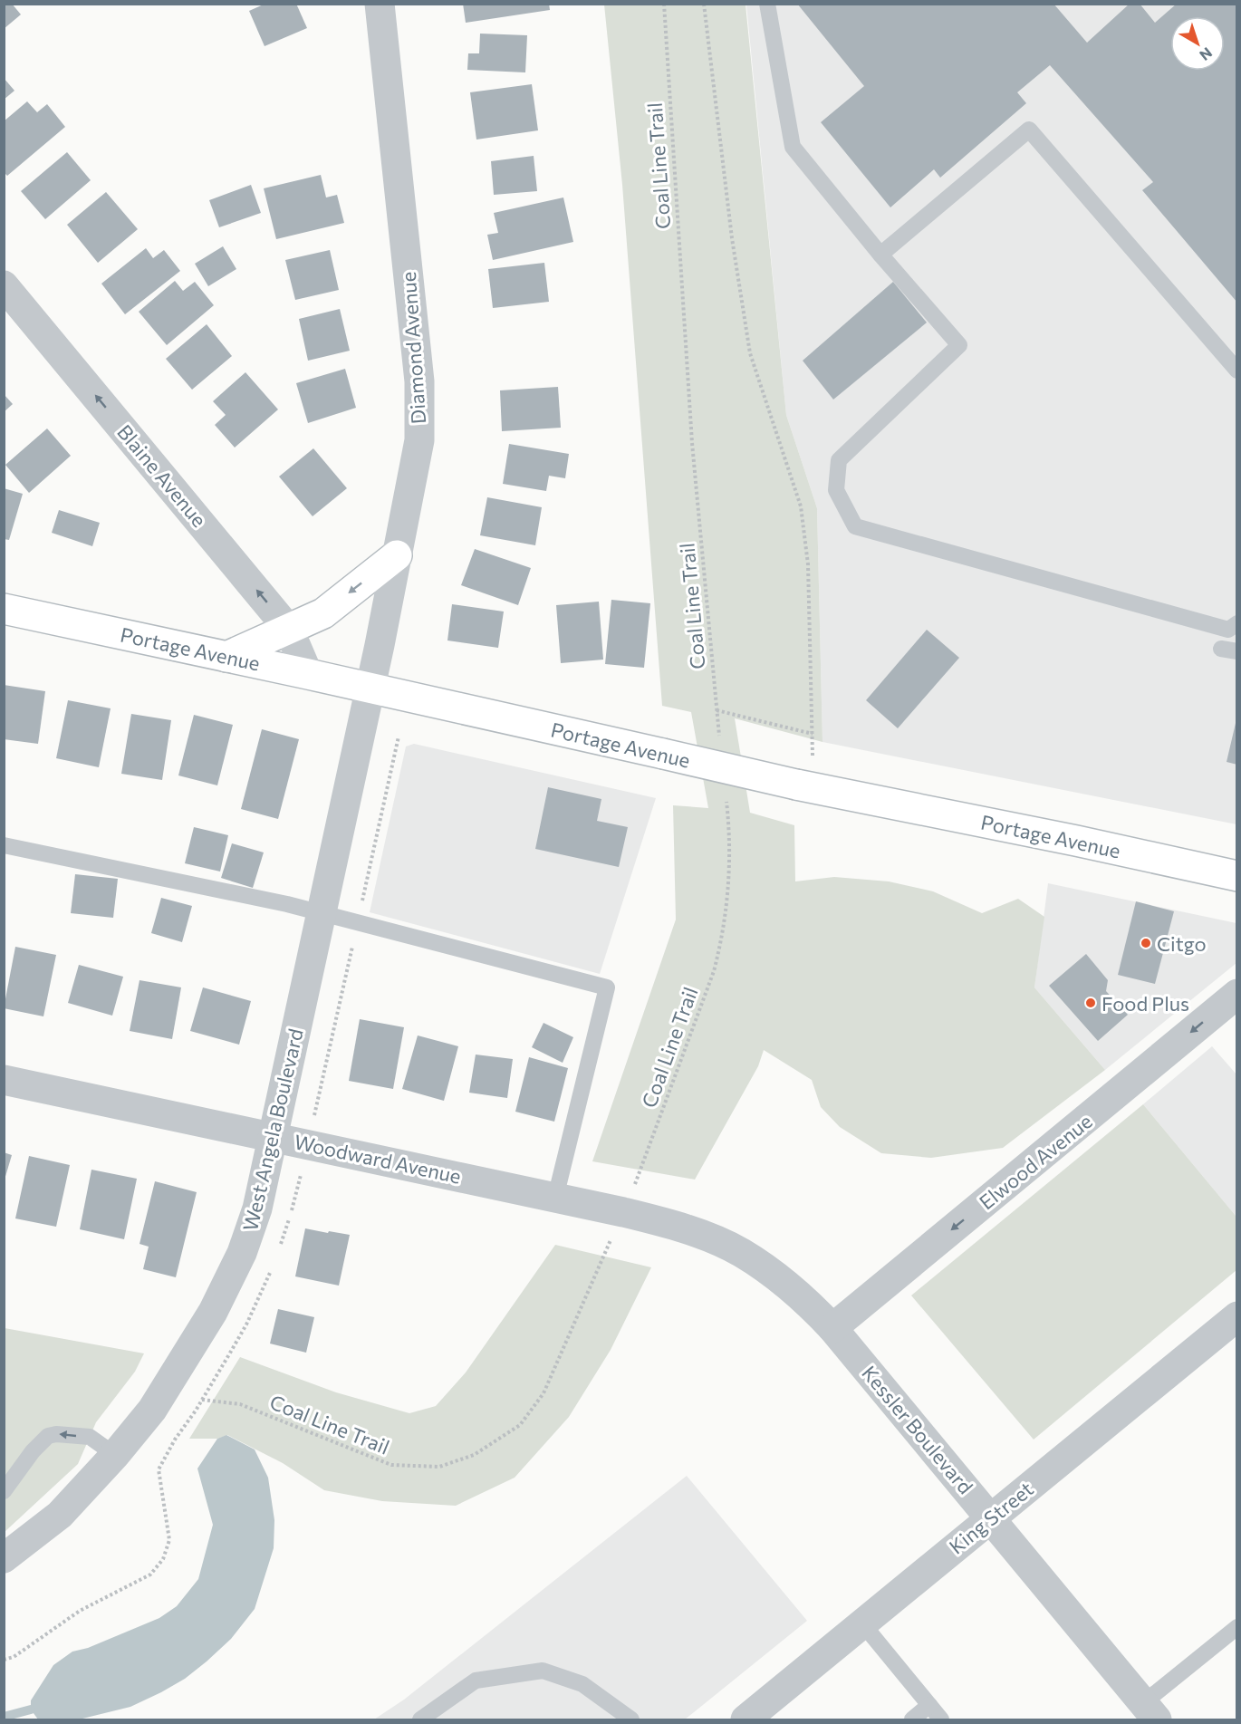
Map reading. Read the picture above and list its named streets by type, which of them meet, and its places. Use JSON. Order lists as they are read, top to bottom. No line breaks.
{"streets":{"main road":["Portage Avenue"],"street":["Diamond Avenue","Blaine Avenue","West Angela Boulevard","Woodward Avenue","Elwood Avenue","Kessler Boulevard","King Street"],"path":["Coal Line Trail"]},"crossings":[["Coal Line Trail","Woodward Avenue"],["Coal Line Trail","Kessler Boulevard"],["Diamond Avenue","Portage Avenue"],["Diamond Avenue","West Angela Boulevard"],["Blaine Avenue","Portage Avenue"],["Portage Avenue","West Angela Boulevard"],["West Angela Boulevard","Woodward Avenue"],["Woodward Avenue","Kessler Boulevard"],["Elwood Avenue","Kessler Boulevard"],["Kessler Boulevard","King Street"]],"one_way":["Blaine Avenue","Elwood Avenue"],"places":["Citgo","Food Plus"],"north":"bottom right"}
